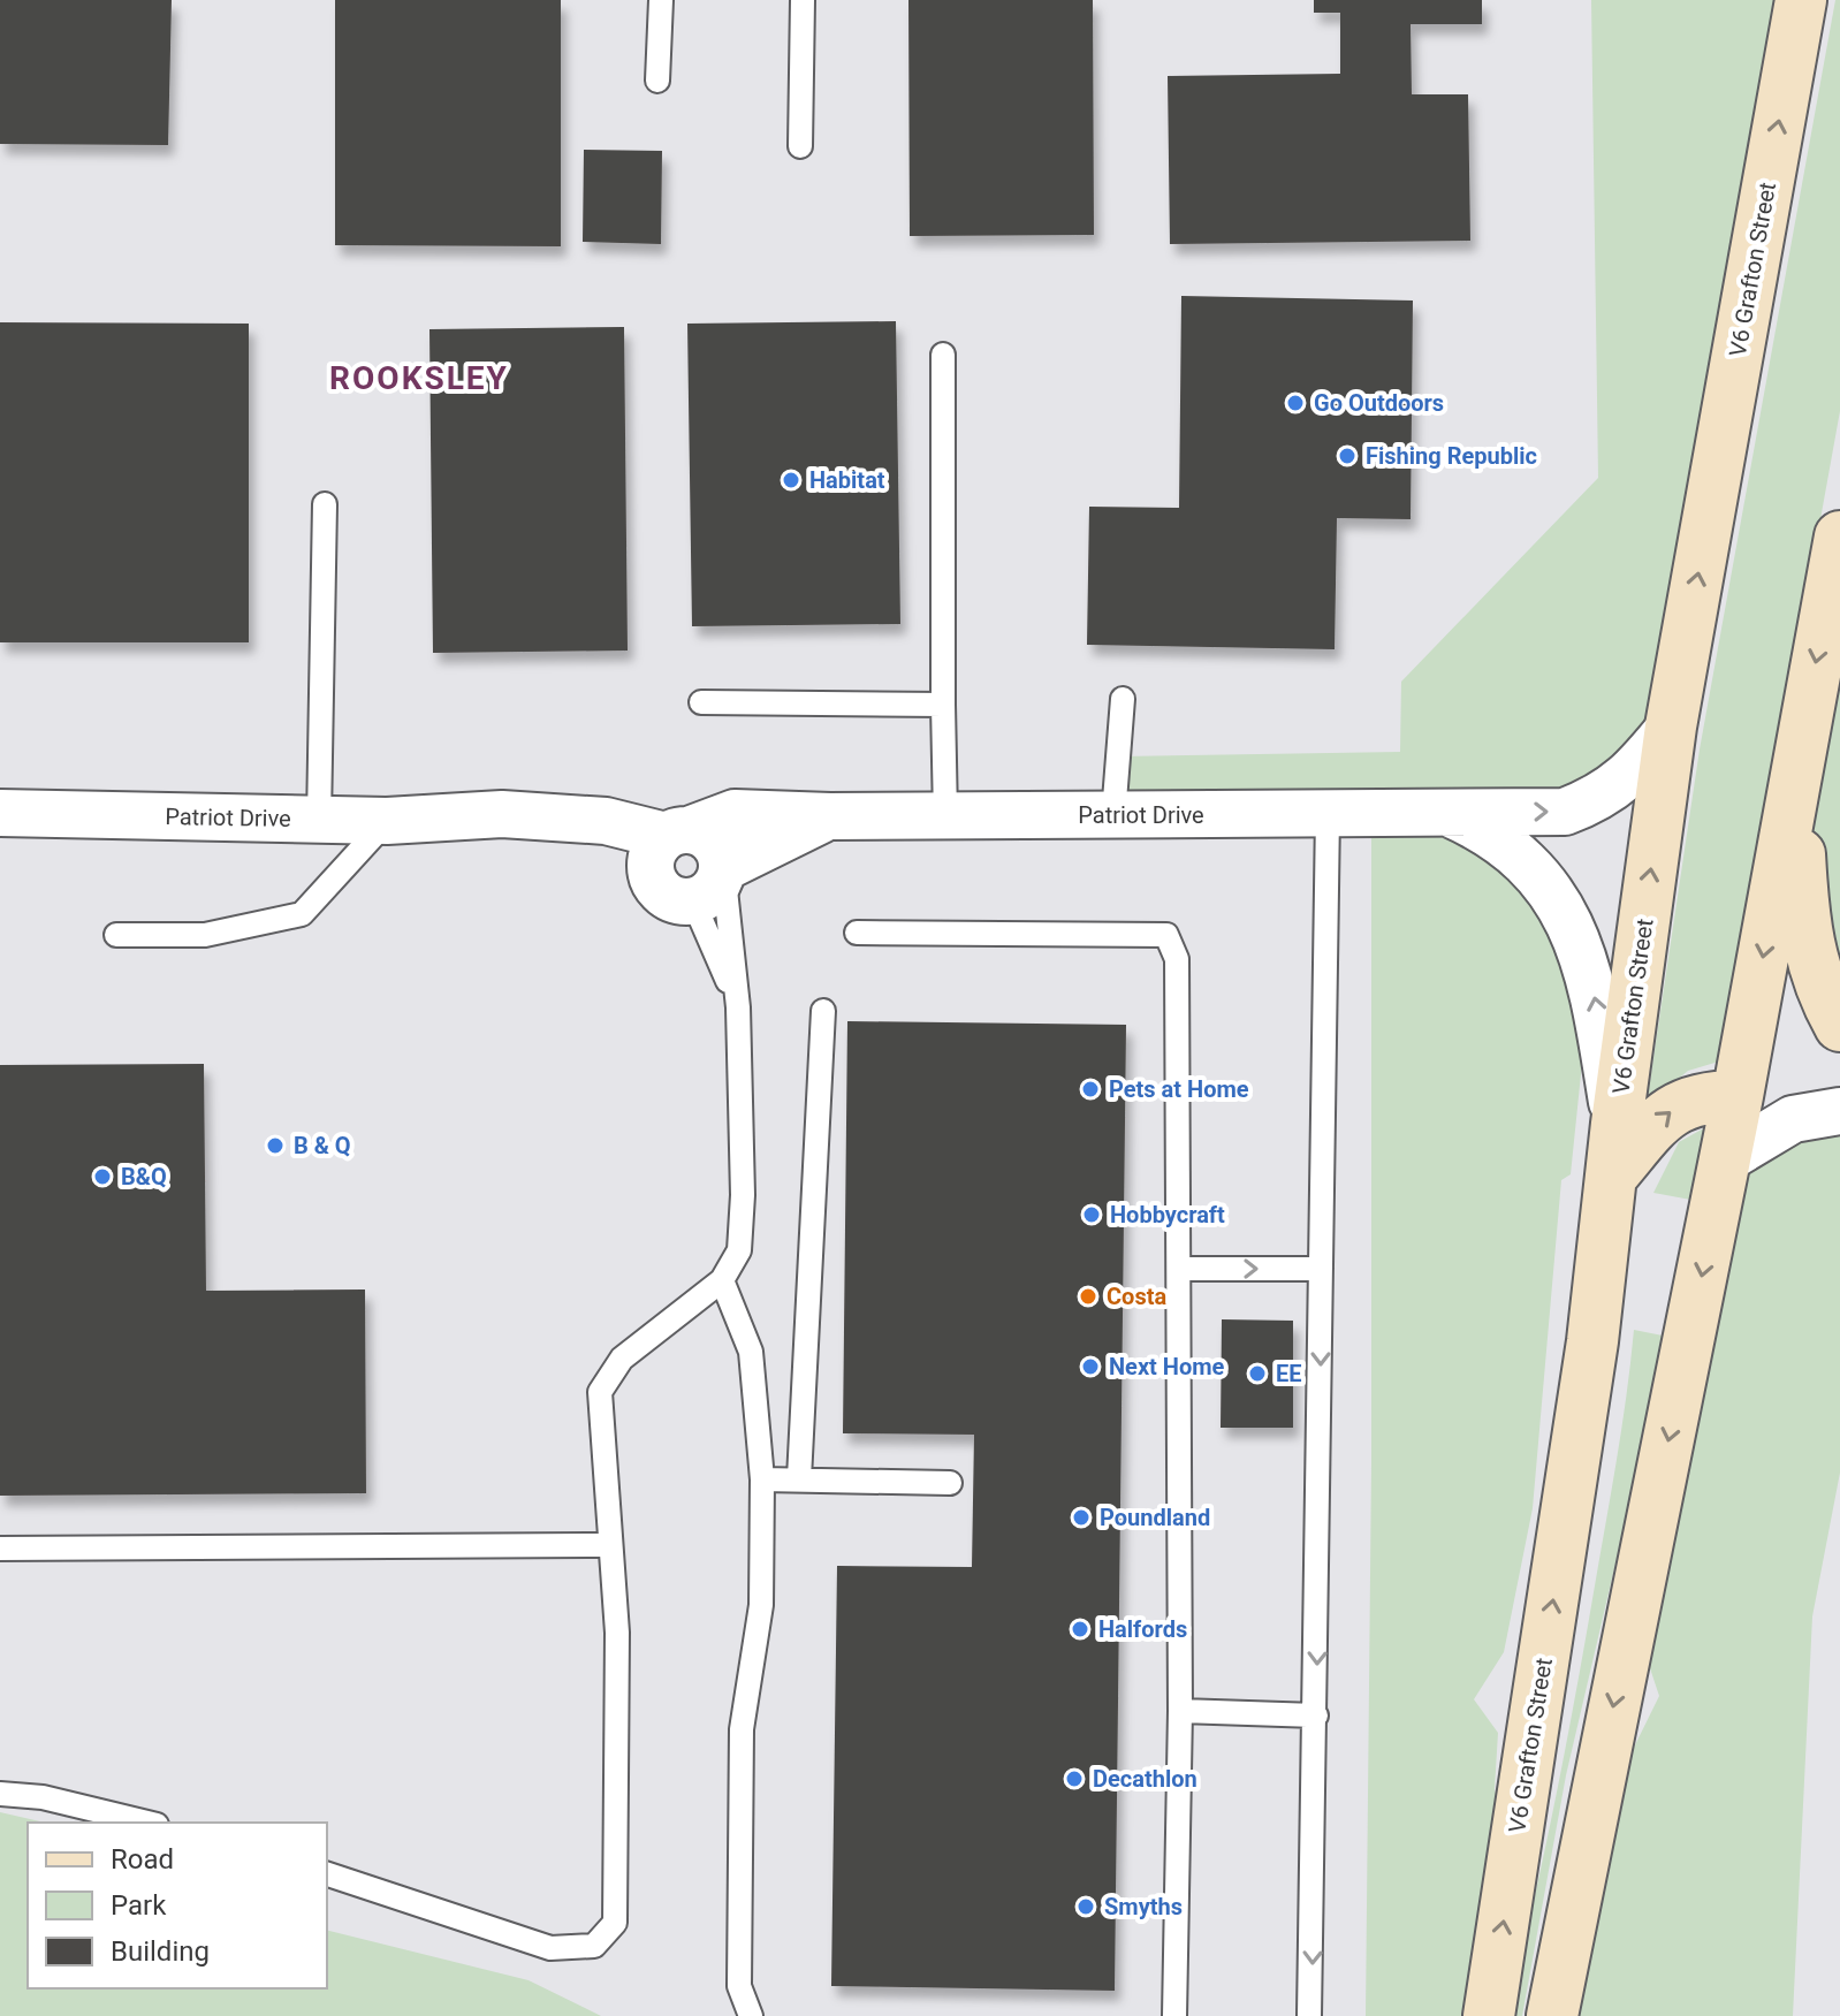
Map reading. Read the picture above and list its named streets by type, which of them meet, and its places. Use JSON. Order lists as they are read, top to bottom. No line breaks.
{"streets":{"street":["V6 Grafton Street","Patriot Drive"]},"crossings":[["V6 Grafton Street","Patriot Drive"]],"districts":["ROOKSLEY"],"places":["Go Outdoors","Fishing Republic","Habitat","Pets at Home","B & Q","B&Q","Hobbycraft","Costa","Next Home","EE","Poundland","Halfords","Decathlon","Smyths"],"legend":["Road","Park","Building"]}
